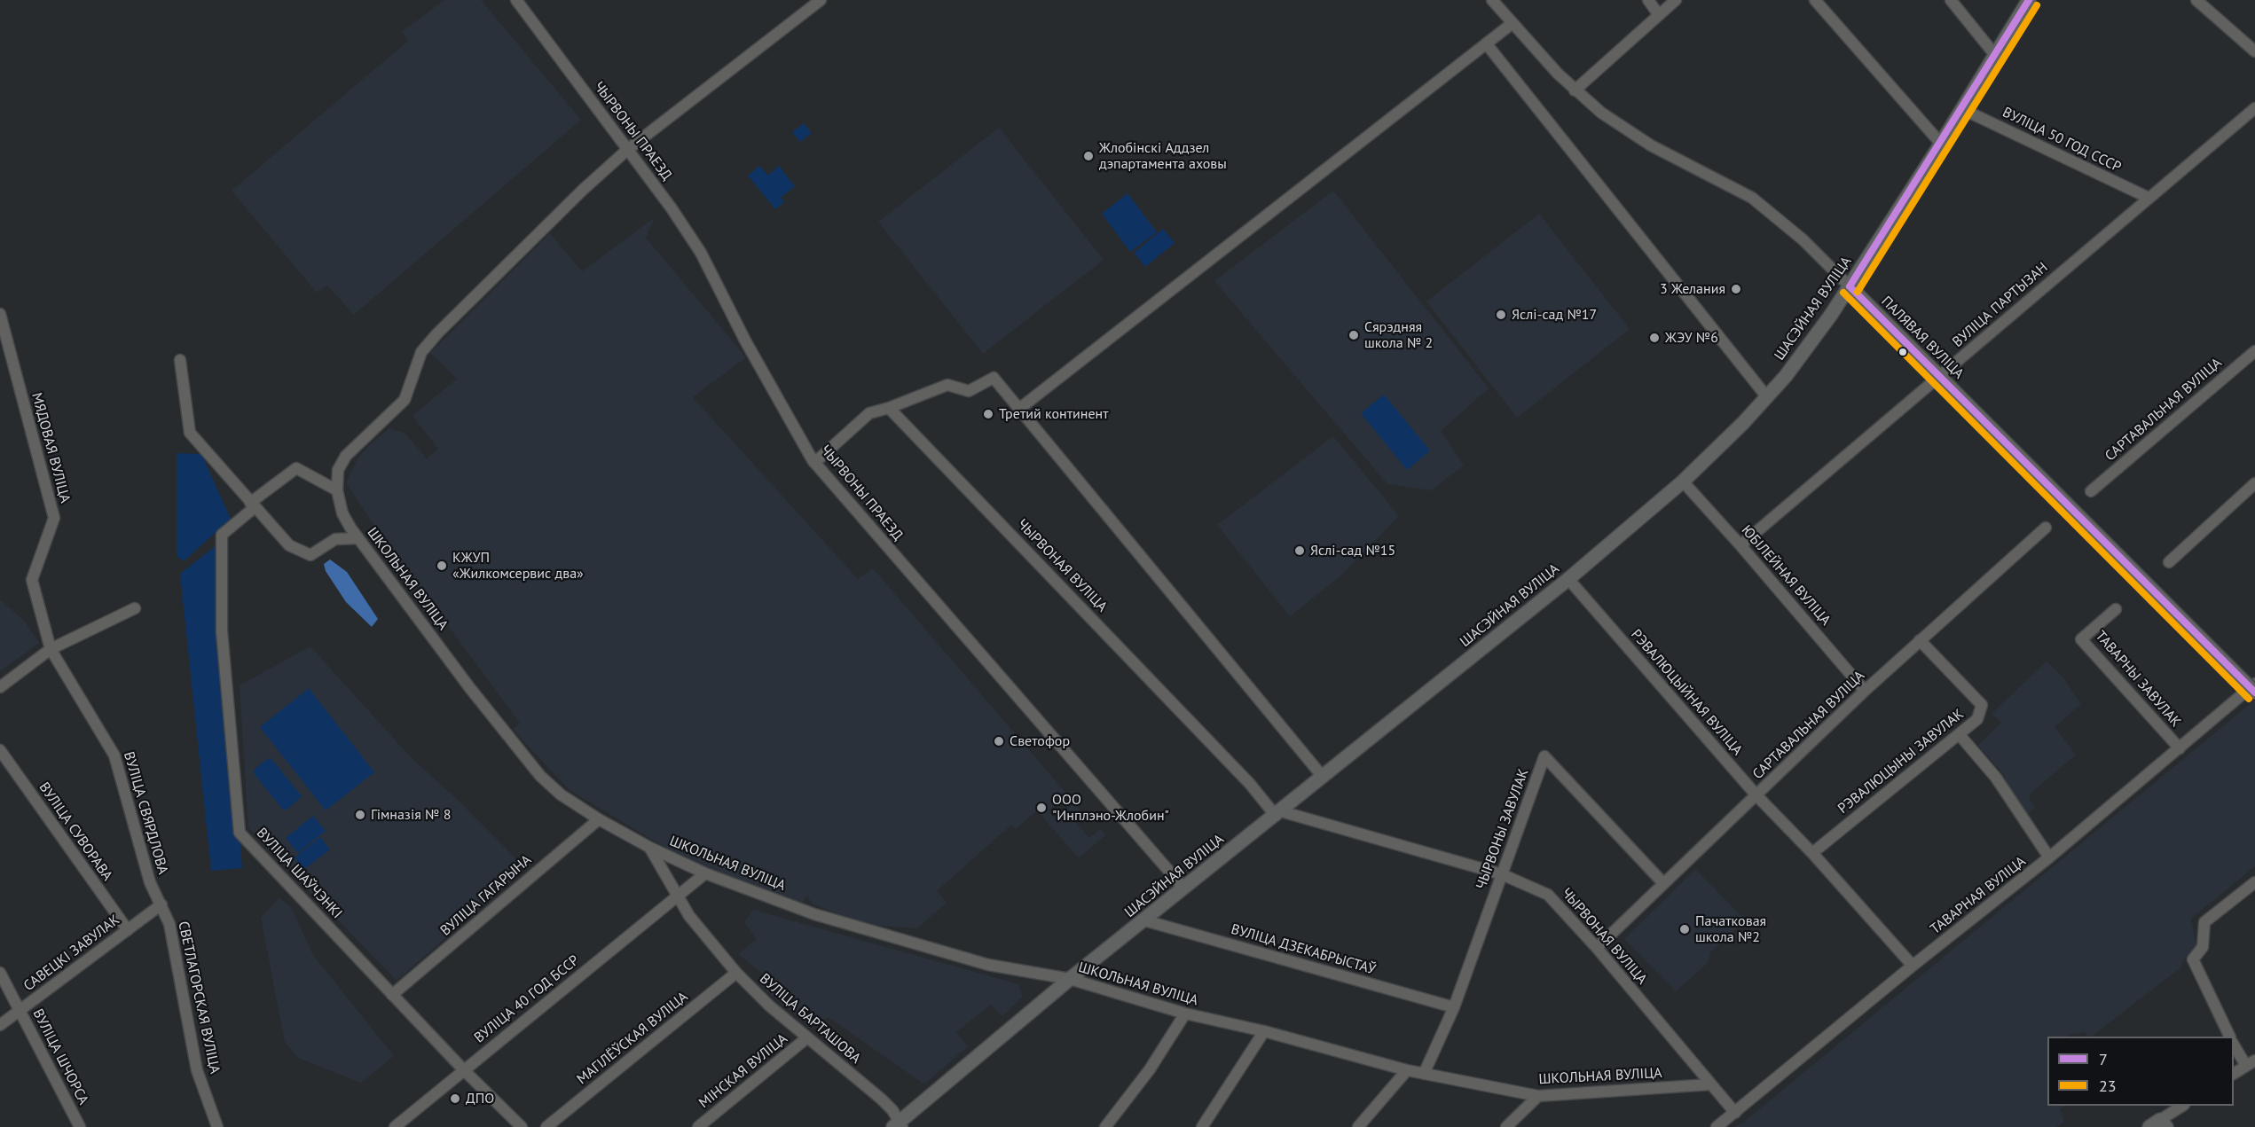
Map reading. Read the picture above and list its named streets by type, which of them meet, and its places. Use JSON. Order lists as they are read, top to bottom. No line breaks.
{"streets":{"main road":["ШАСЭЙНАЯ ВУЛІЦА","ПАЛЯВАЯ ВУЛІЦА"],"street":["ЧЫРВОНЫ ПРАЕЗД","ВУЛІЦА 50 ГОД СССР","ВУЛІЦА ПАРТЫЗАН","САРТАВАЛЬНАЯ ВУЛІЦА","МЯДОВАЯ ВУЛІЦА","ЧЫРВОНАЯ ВУЛІЦА","ЮБІЛЕЙНАЯ ВУЛІЦА","ШКОЛЬНАЯ ВУЛІЦА","ТАВАРНЫ ЗАВУЛАК","РЭВАЛЮЦЫЙНАЯ ВУЛІЦА","РЭВАЛЮЦЫНЫ ЗАВУЛАК","ВУЛІЦА СВЯРДЛОВА","ЧЫРВОНЫ ЗАВУЛАК","ВУЛІЦА СУВОРАВА","ВУЛІЦА ШАЎЧЭНКІ","ВУЛІЦА ГАГАРЫНА","ТАВАРНАЯ ВУЛІЦА","ВУЛІЦА ДЗЕКАБРЫСТАЎ","САВЕЦКІ ЗАВУЛАК","СВЕТЛАГОРСКАЯ ВУЛІЦА","ВУЛІЦА 40 ГОД БССР","ВУЛІЦА БАРТАШОВА","МАГІЛЁЎСКАЯ ВУЛІЦА","ВУЛІЦА ШЧОРСА","МІНСКАЯ ВУЛІЦА"]},"crossings":[["ЧЫРВОНЫ ПРАЕЗД","ШАСЭЙНАЯ ВУЛІЦА"],["ЧЫРВОНЫ ПРАЕЗД","ШКОЛЬНАЯ ВУЛІЦА"],["ВУЛІЦА 50 ГОД СССР","ВУЛІЦА ПАРТЫЗАН"],["ВУЛІЦА 50 ГОД СССР","ШАСЭЙНАЯ ВУЛІЦА"],["ВУЛІЦА ПАРТЫЗАН","ПАЛЯВАЯ ВУЛІЦА"],["ВУЛІЦА ПАРТЫЗАН","ЮБІЛЕЙНАЯ ВУЛІЦА"],["ШАСЭЙНАЯ ВУЛІЦА","ПАЛЯВАЯ ВУЛІЦА"],["ШАСЭЙНАЯ ВУЛІЦА","ЧЫРВОНАЯ ВУЛІЦА"],["ШАСЭЙНАЯ ВУЛІЦА","ЮБІЛЕЙНАЯ ВУЛІЦА"],["ШАСЭЙНАЯ ВУЛІЦА","ШКОЛЬНАЯ ВУЛІЦА"],["ШАСЭЙНАЯ ВУЛІЦА","РЭВАЛЮЦЫЙНАЯ ВУЛІЦА"],["ШАСЭЙНАЯ ВУЛІЦА","ВУЛІЦА ДЗЕКАБРЫСТАЎ"],["ШАСЭЙНАЯ ВУЛІЦА","ВУЛІЦА БАРТАШОВА"],["САРТАВАЛЬНАЯ ВУЛІЦА","ЧЫРВОНАЯ ВУЛІЦА"],["САРТАВАЛЬНАЯ ВУЛІЦА","ЮБІЛЕЙНАЯ ВУЛІЦА"],["САРТАВАЛЬНАЯ ВУЛІЦА","РЭВАЛЮЦЫЙНАЯ ВУЛІЦА"],["САРТАВАЛЬНАЯ ВУЛІЦА","РЭВАЛЮЦЫНЫ ЗАВУЛАК"],["САРТАВАЛЬНАЯ ВУЛІЦА","ЧЫРВОНЫ ЗАВУЛАК"],["МЯДОВАЯ ВУЛІЦА","ВУЛІЦА СВЯРДЛОВА"],["ЧЫРВОНАЯ ВУЛІЦА","ШКОЛЬНАЯ ВУЛІЦА"],["ЧЫРВОНАЯ ВУЛІЦА","ЧЫРВОНЫ ЗАВУЛАК"],["ЧЫРВОНАЯ ВУЛІЦА","ТАВАРНАЯ ВУЛІЦА"],["ШКОЛЬНАЯ ВУЛІЦА","ЧЫРВОНЫ ЗАВУЛАК"],["ШКОЛЬНАЯ ВУЛІЦА","ВУЛІЦА ГАГАРЫНА"],["ШКОЛЬНАЯ ВУЛІЦА","ВУЛІЦА 40 ГОД БССР"],["ШКОЛЬНАЯ ВУЛІЦА","ВУЛІЦА БАРТАШОВА"],["ТАВАРНЫ ЗАВУЛАК","ТАВАРНАЯ ВУЛІЦА"],["РЭВАЛЮЦЫЙНАЯ ВУЛІЦА","РЭВАЛЮЦЫНЫ ЗАВУЛАК"],["РЭВАЛЮЦЫЙНАЯ ВУЛІЦА","ТАВАРНАЯ ВУЛІЦА"],["ВУЛІЦА СВЯРДЛОВА","САВЕЦКІ ЗАВУЛАК"],["ВУЛІЦА СВЯРДЛОВА","СВЕТЛАГОРСКАЯ ВУЛІЦА"],["ЧЫРВОНЫ ЗАВУЛАК","ВУЛІЦА ДЗЕКАБРЫСТАЎ"],["ВУЛІЦА СУВОРАВА","САВЕЦКІ ЗАВУЛАК"],["ВУЛІЦА ШАЎЧЭНКІ","ВУЛІЦА ГАГАРЫНА"],["ВУЛІЦА ШАЎЧЭНКІ","ВУЛІЦА 40 ГОД БССР"],["САВЕЦКІ ЗАВУЛАК","СВЕТЛАГОРСКАЯ ВУЛІЦА"],["САВЕЦКІ ЗАВУЛАК","ВУЛІЦА ШЧОРСА"],["ВУЛІЦА 40 ГОД БССР","ВУЛІЦА БАРТАШОВА"],["ВУЛІЦА БАРТАШОВА","МАГІЛЁЎСКАЯ ВУЛІЦА"],["ВУЛІЦА БАРТАШОВА","МІНСКАЯ ВУЛІЦА"]],"places":["Жлобінскі Аддзел дэпартамента аховы","3 Желания","Яслі-сад №17","Сярэдняя школа № 2","ЖЭУ №6","Третий континент","Яслі-сад №15","КЖУП «Жилкомсервис два»","Светофор","ООО \"Инплэно-Жлобин\"","Гімназія № 8","Пачатковая школа №2","ДПО"],"lines":["transit line 7","transit line 23"],"legend":["7","23"]}
